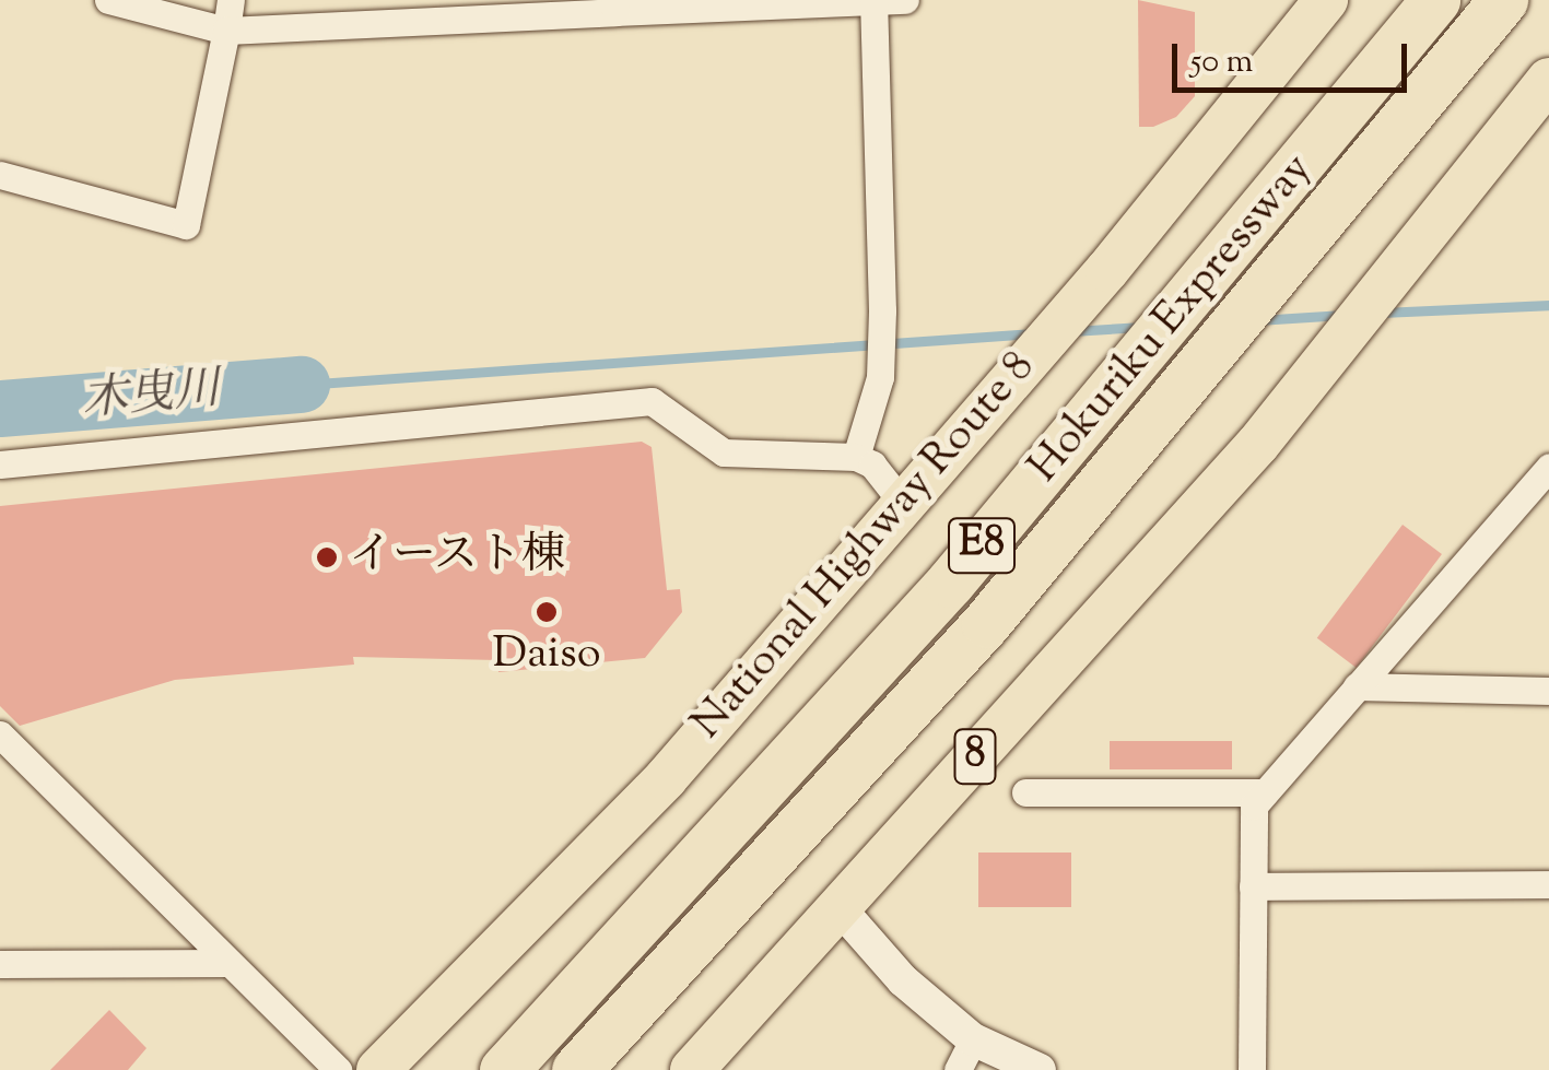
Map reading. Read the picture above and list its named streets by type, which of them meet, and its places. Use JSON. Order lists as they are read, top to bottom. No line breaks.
{"streets":{"highway":["Hokuriku Expressway","E8","National Highway Route 8","8"]},"water":["木曳川"],"places":["イースト棟","Daiso"],"scale_bar":"50 m"}
